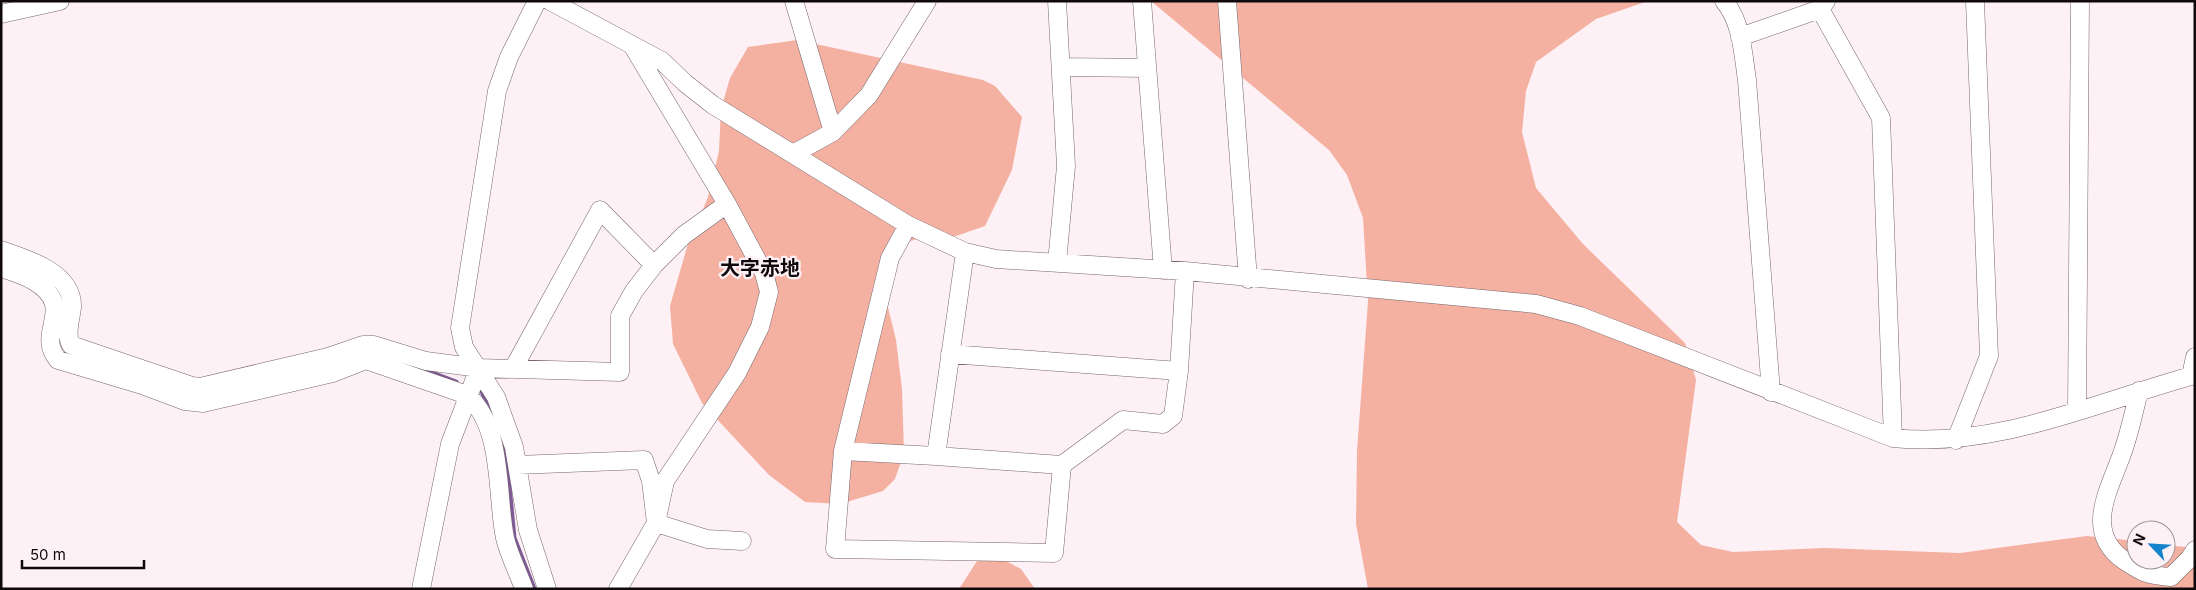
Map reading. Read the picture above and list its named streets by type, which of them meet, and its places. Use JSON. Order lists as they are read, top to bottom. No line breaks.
{"districts":["大字赤地"],"scale_bar":"50 m","north":"top left"}
